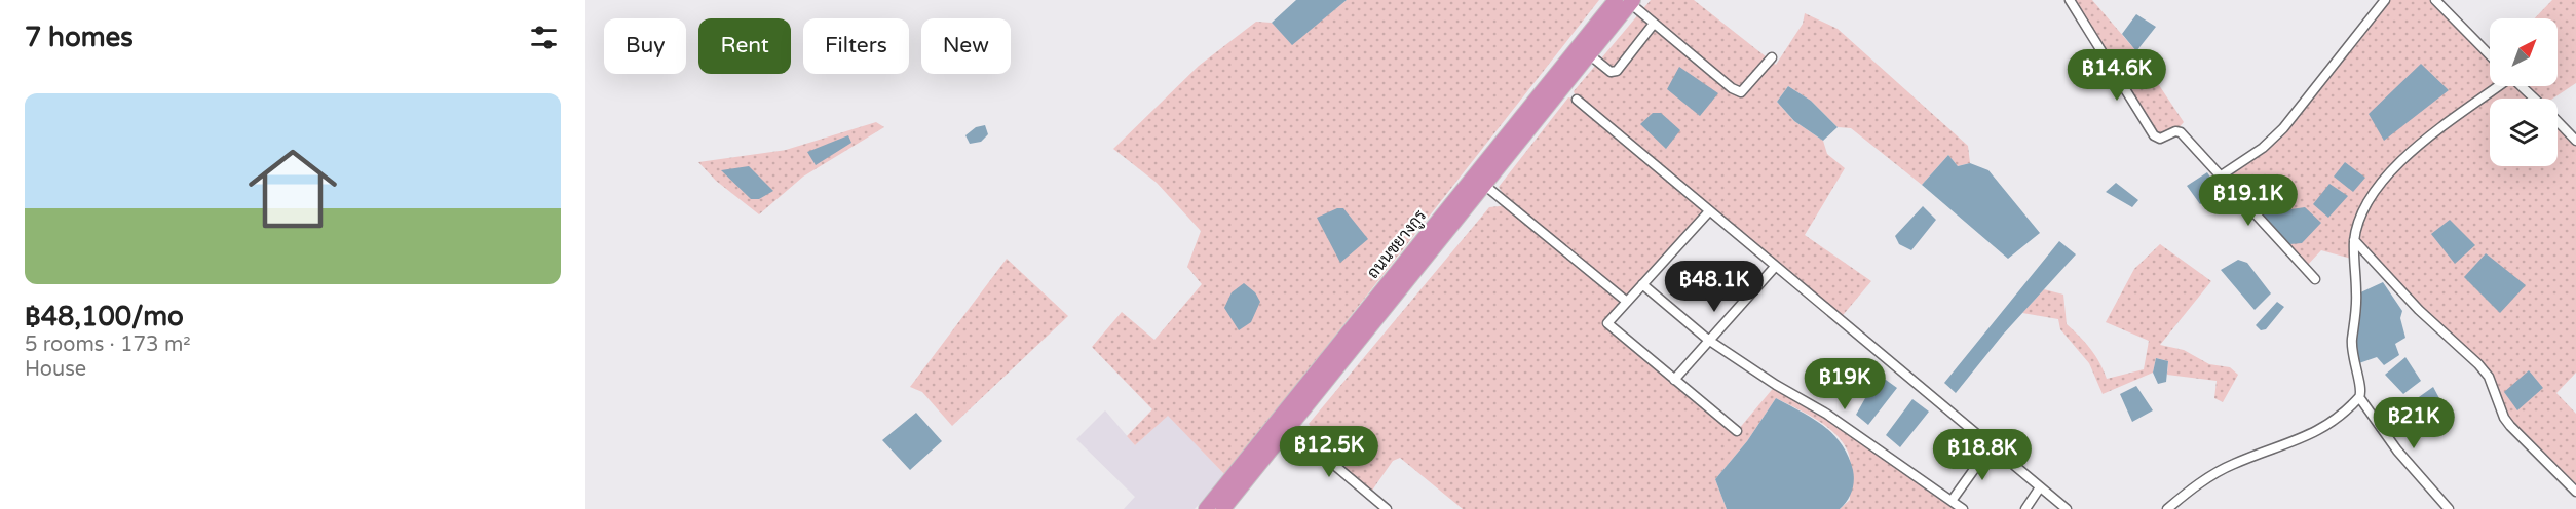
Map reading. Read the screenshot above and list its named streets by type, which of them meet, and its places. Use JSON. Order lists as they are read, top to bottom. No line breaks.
{"streets":{"highway":["ถนนชยางกูร"]},"north":"top right","page":{"heading":"7 homes","chip":["Buy","Rent","Filters","New"],"price":["฿14.6K","฿19.1K","฿48.1K","฿19K","฿21K","฿12.5K","฿18.8K"],"list":[{"name":"฿48,100/mo","note":"5 rooms · 173 m² · House"}]}}
